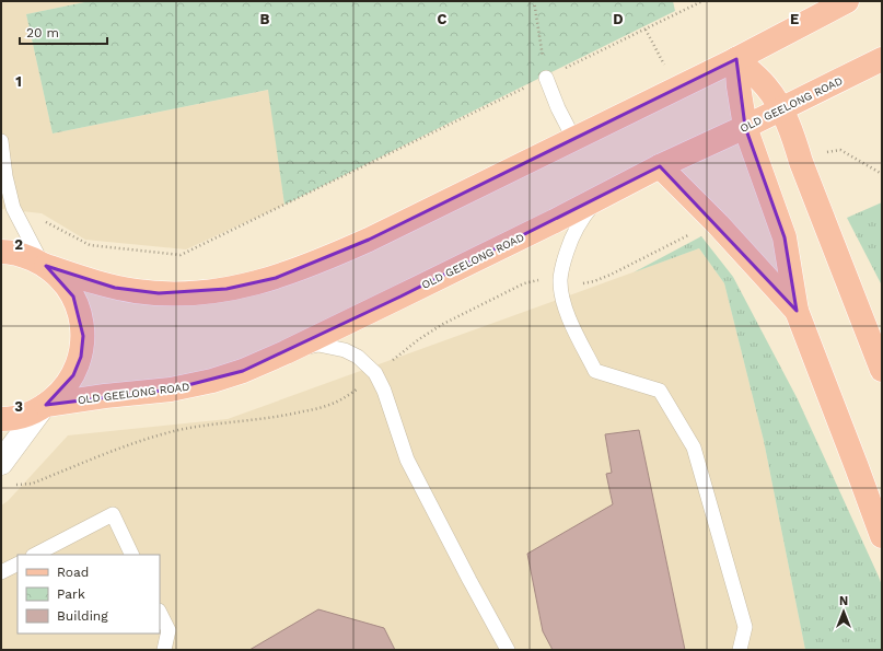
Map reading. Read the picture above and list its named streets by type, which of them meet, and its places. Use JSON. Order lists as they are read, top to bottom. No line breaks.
{"streets":{"main road":["OLD GEELONG ROAD"]},"legend":["Road","Park","Building"],"scale_bar":"20 m","north":"top","grid":{"columns":["B","C","D","E"],"rows":["1","2","3"]}}
